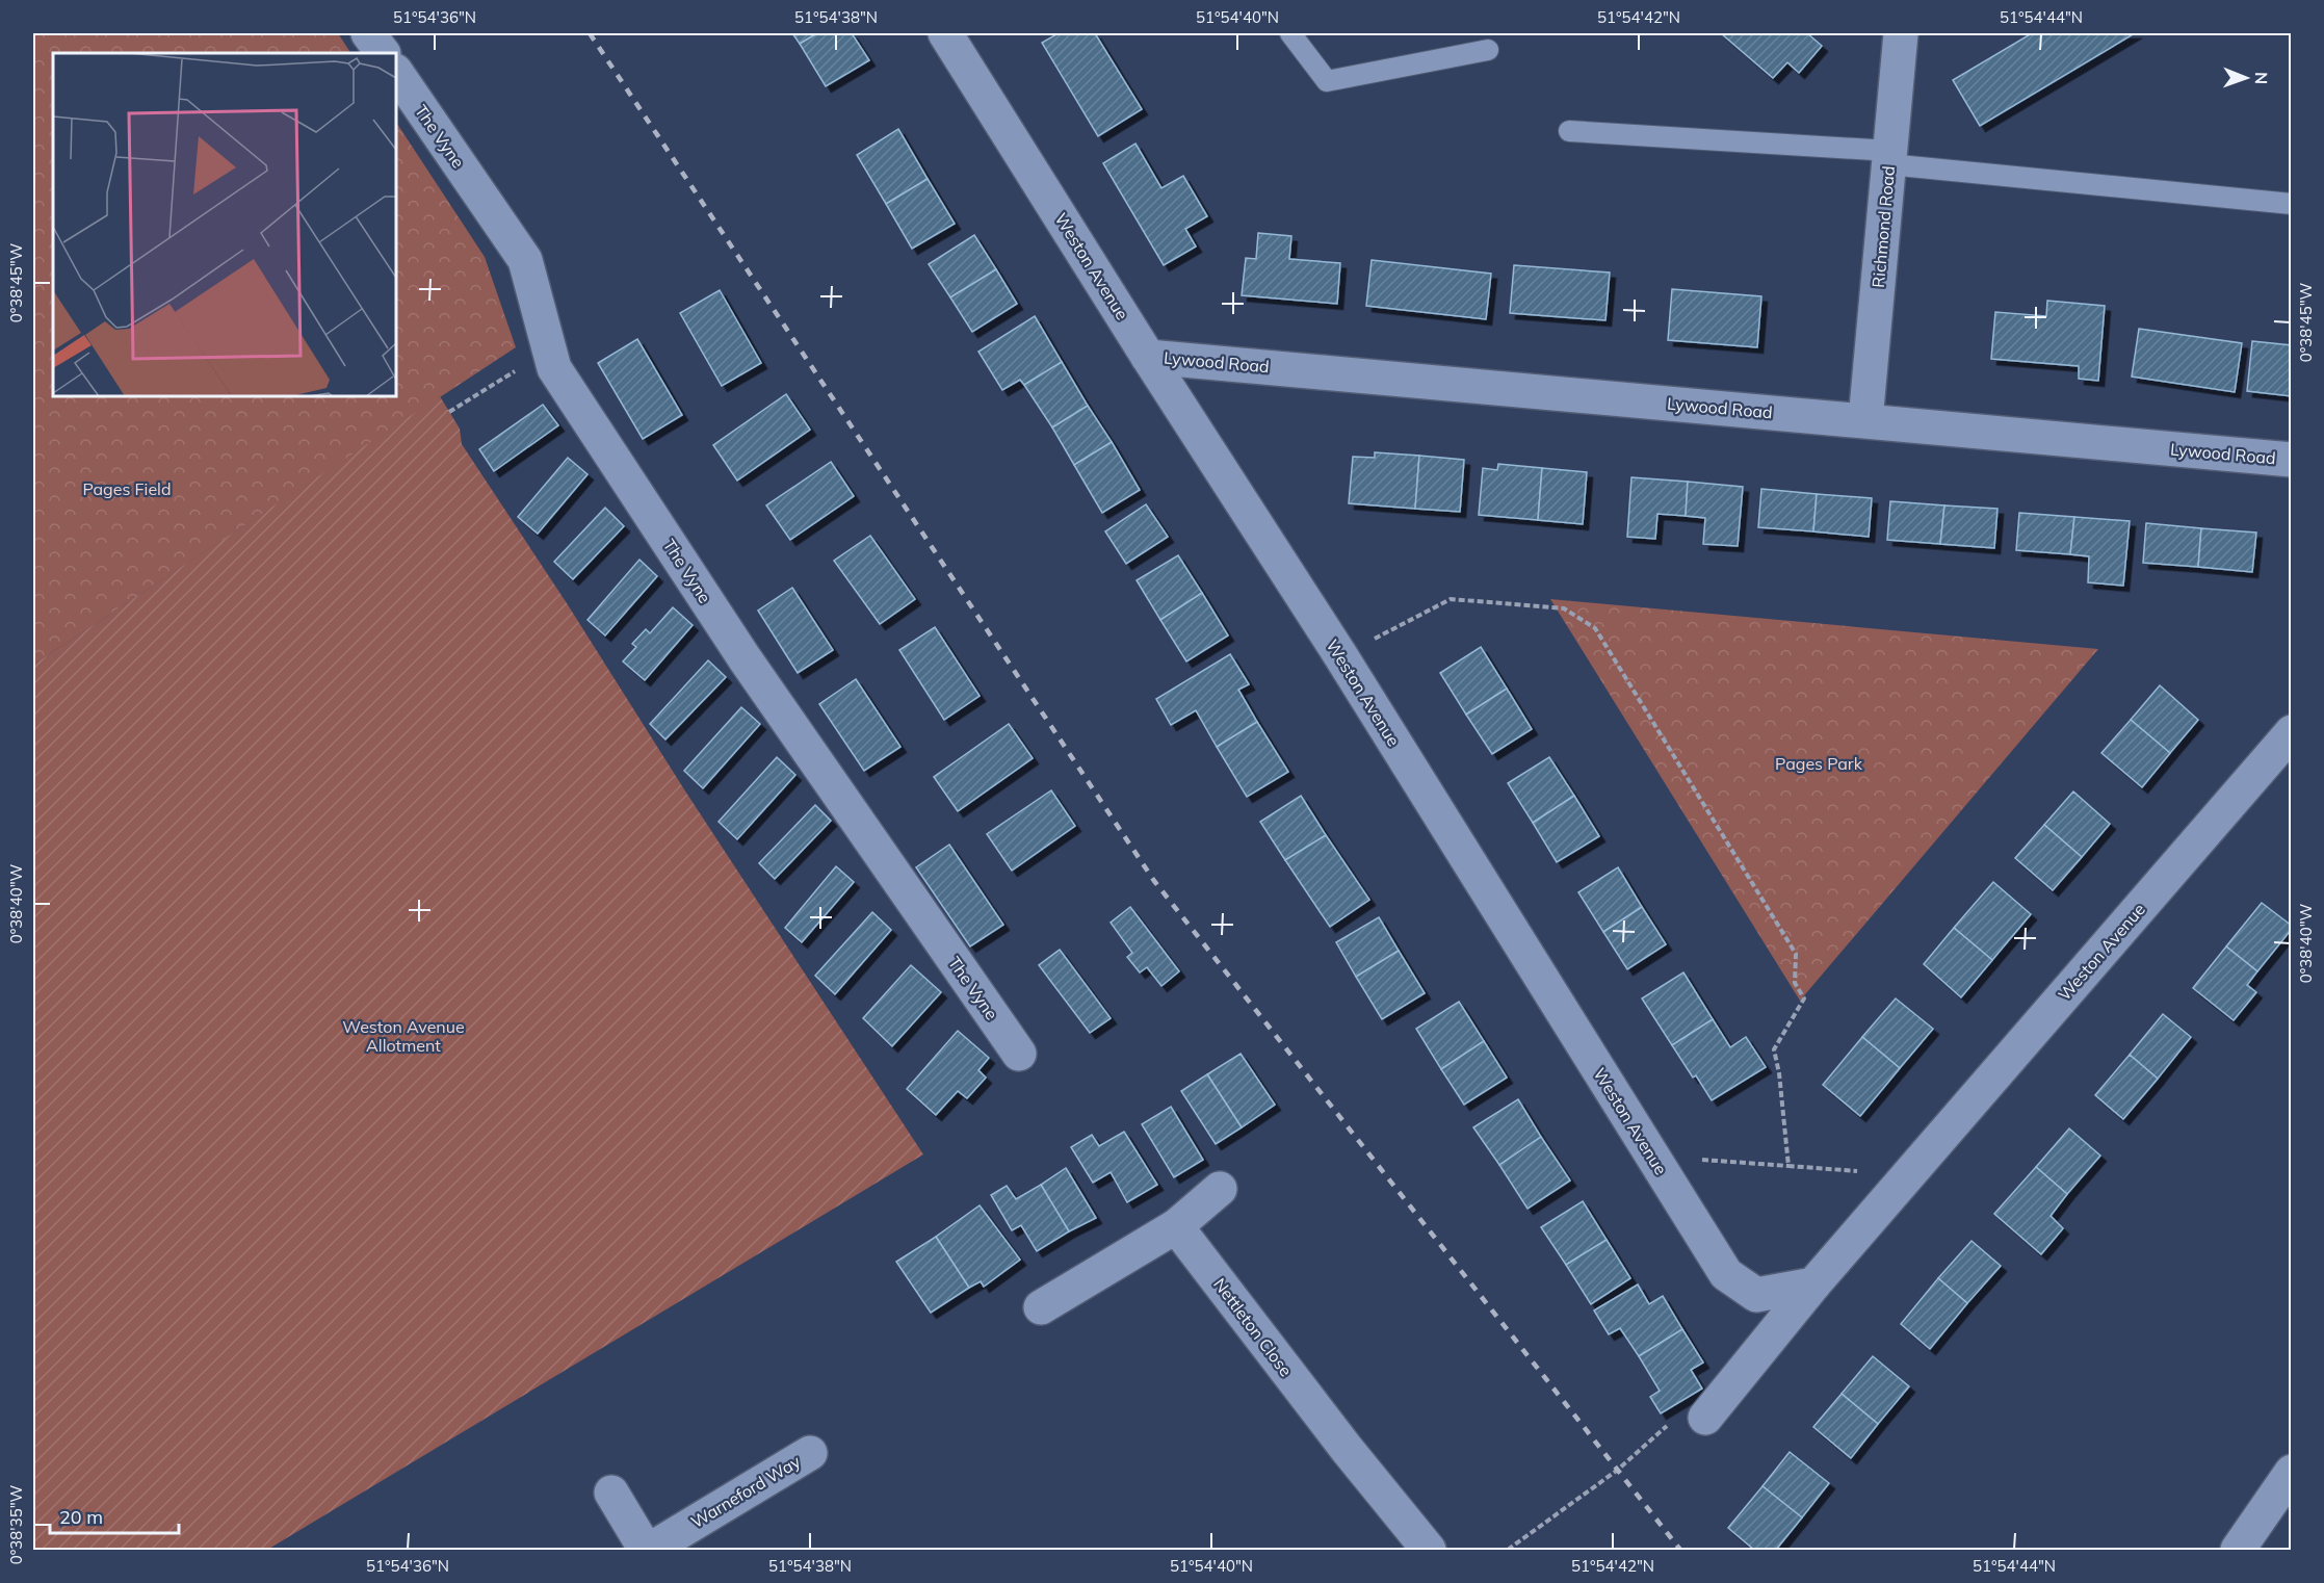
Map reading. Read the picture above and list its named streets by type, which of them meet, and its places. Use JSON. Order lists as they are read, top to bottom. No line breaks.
{"streets":{"street":["The Vyne","Richmond Road","Weston Avenue","Lywood Road","Nettleton Close","Warneford Way"]},"crossings":[["Richmond Road","Lywood Road"],["Weston Avenue","Lywood Road"]],"parks":["Pages Field","Pages Park","Weston Avenue Allotment"],"scale_bar":"20 m","north":"right","coordinates":["51°54'36\"N","51°54'38\"N","51°54'40\"N","51°54'42\"N","51°54'44\"N","0°38'45\"W","0°38'40\"W","0°38'35\"W"]}
